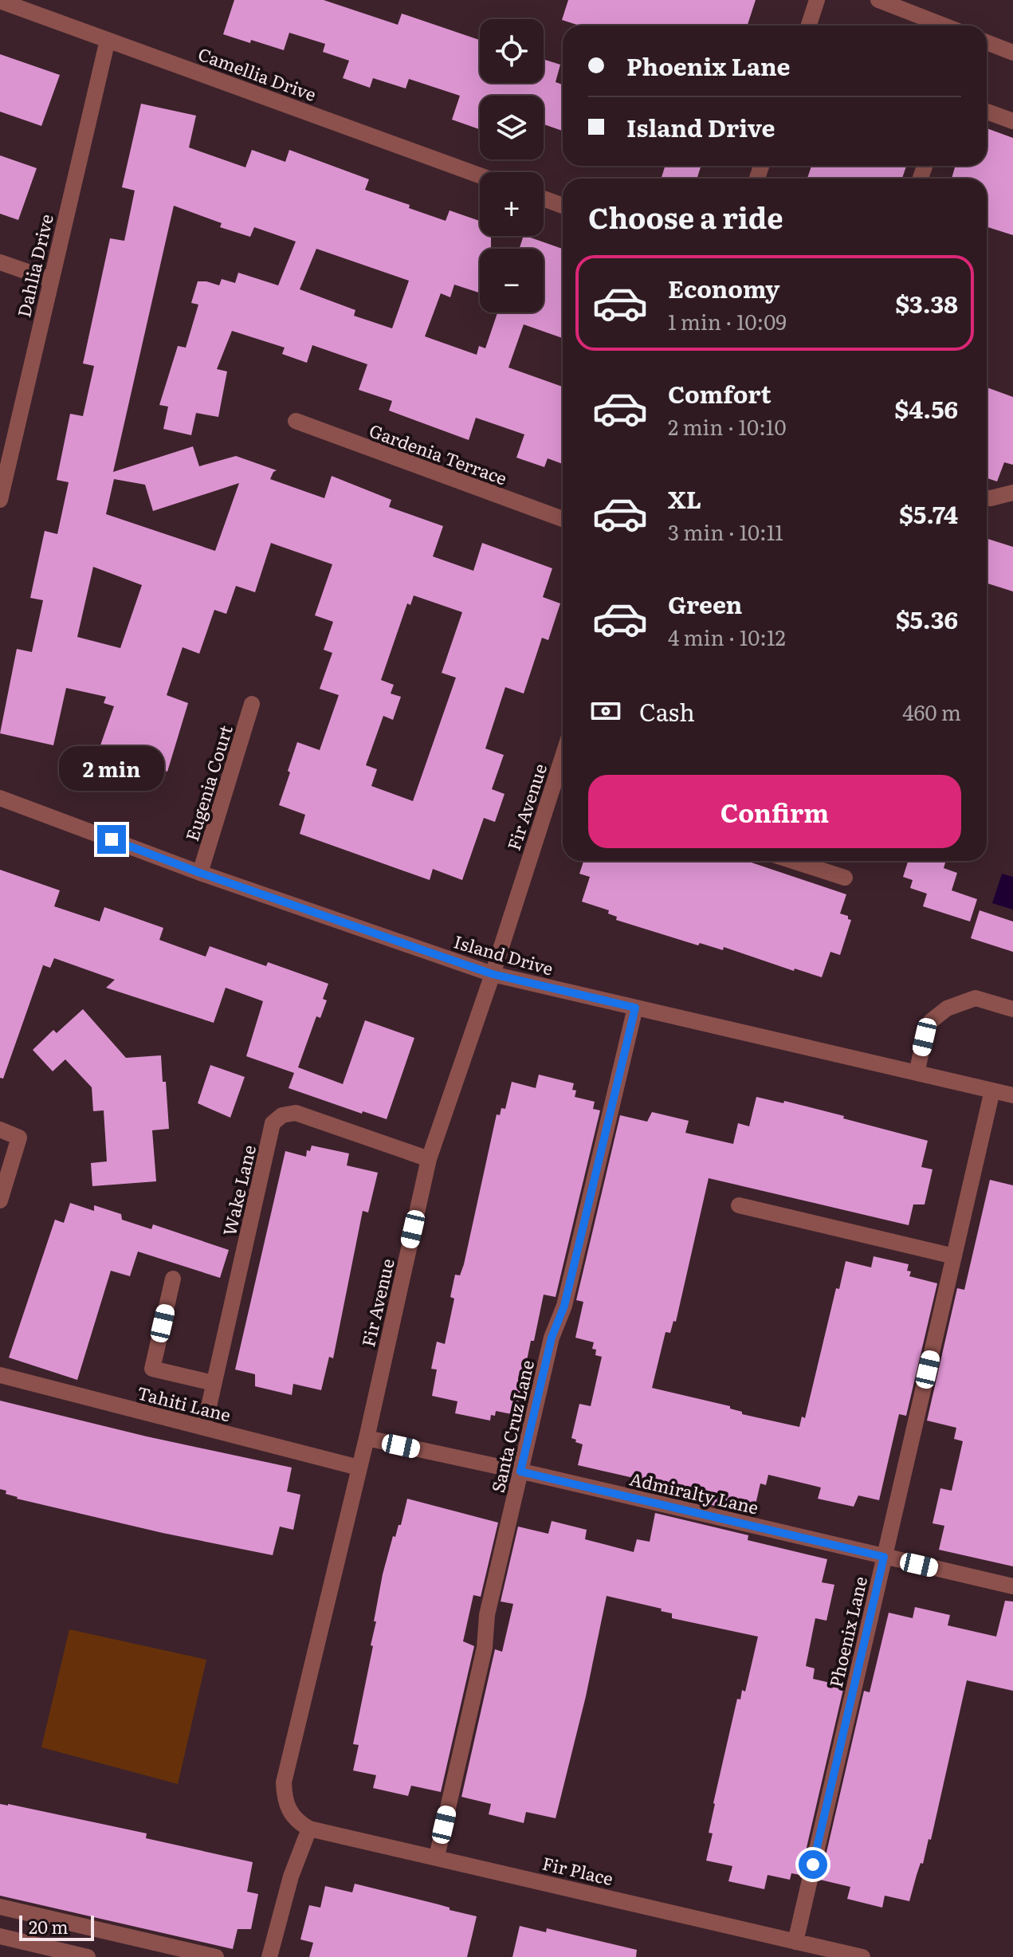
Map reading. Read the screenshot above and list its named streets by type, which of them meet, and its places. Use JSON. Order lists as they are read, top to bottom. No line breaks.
{"streets":{"street":["Camellia Drive","Dahlia Drive","Gardenia Terrace","Eugenia Court","Fir Avenue","Island Drive","Wake Lane","Tahiti Lane","Santa Cruz Lane","Admiralty Lane","Phoenix Lane","Fir Place"]},"crossings":[["Camellia Drive","Dahlia Drive"],["Eugenia Court","Island Drive"],["Fir Avenue","Island Drive"],["Fir Avenue","Wake Lane"],["Fir Avenue","Tahiti Lane"],["Fir Avenue","Admiralty Lane"],["Fir Avenue","Fir Place"],["Island Drive","Santa Cruz Lane"],["Island Drive","Phoenix Lane"],["Wake Lane","Tahiti Lane"],["Santa Cruz Lane","Admiralty Lane"],["Santa Cruz Lane","Fir Place"],["Admiralty Lane","Phoenix Lane"],["Phoenix Lane","Fir Place"]],"scale_bar":"20 m","page":{"map_buttons":["+","−"],"banner":["Phoenix Lane","Island Drive"],"heading":"Choose a ride","list":[{"name":"Economy","note":"1 min · 10:09","value":"$3.38"},{"name":"Comfort","note":"2 min · 10:10","value":"$4.56"},{"name":"XL","note":"3 min · 10:11","value":"$5.74"},{"name":"Green","note":"4 min · 10:12","value":"$5.36"}],"pay":["Cash","460 m"],"bubble":"2 min","buttons":"Confirm","scale":"20 m"}}
